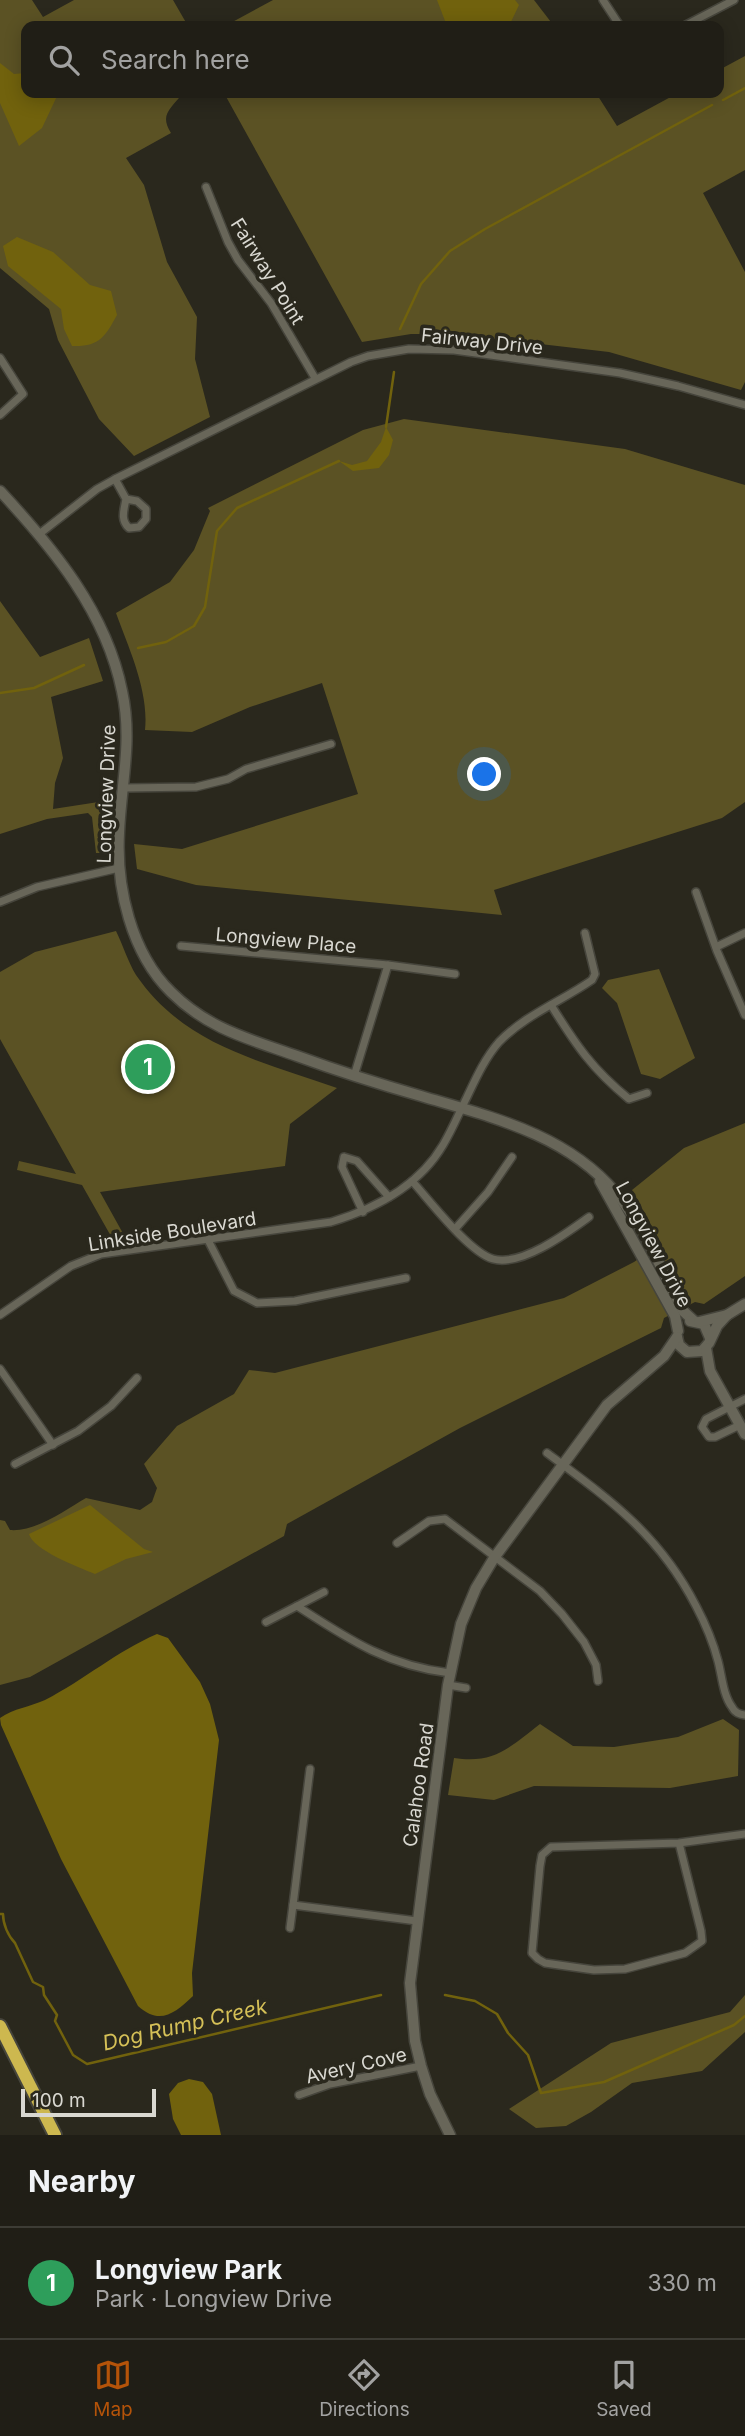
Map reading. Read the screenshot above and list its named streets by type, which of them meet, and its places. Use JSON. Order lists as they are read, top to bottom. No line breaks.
{"streets":{"street":["Fairway Point","Fairway Drive","Longview Drive","Longview Place","Linkside Boulevard","Calahoo Road","Avery Cove"]},"crossings":[["Fairway Point","Fairway Drive"],["Fairway Drive","Longview Drive"],["Longview Drive","Linkside Boulevard"],["Longview Drive","Calahoo Road"],["Calahoo Road","Avery Cove"]],"water":["Dog Rump Creek"],"scale_bar":"100 m","page":{"search":"Search here","pins":"1","scale":"100 m","heading":"Nearby","list":[{"mark":"1","name":"Longview Park","note":"Park · Longview Drive","value":"330 m"}],"nav":["Map","Directions","Saved"]}}
